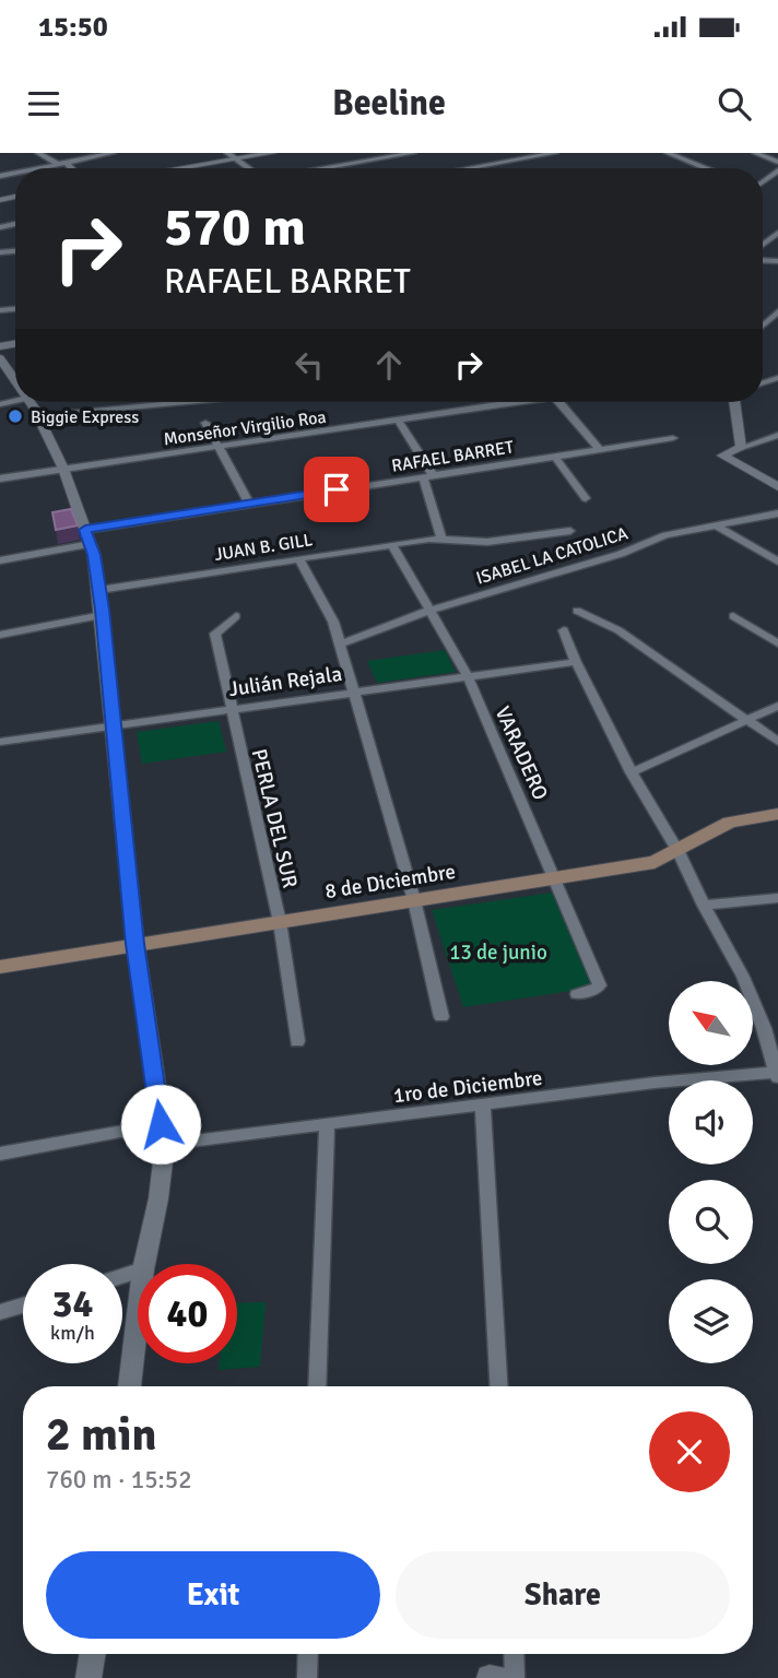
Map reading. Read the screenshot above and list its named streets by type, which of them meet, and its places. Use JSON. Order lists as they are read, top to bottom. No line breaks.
{"streets":{"main road":["8 de Diciembre"],"street":["Monseñor Virgilio Roa","RAFAEL BARRET","JUAN B. GILL","ISABEL LA CATOLICA","Julián Rejala","VARADERO","PERLA DEL SUR","1ro de Diciembre"]},"crossings":[["JUAN B. GILL","VARADERO"],["ISABEL LA CATOLICA","VARADERO"],["Julián Rejala","VARADERO"],["Julián Rejala","PERLA DEL SUR"],["VARADERO","8 de Diciembre"],["PERLA DEL SUR","8 de Diciembre"]],"parks":["13 de junio"],"places":["Biggie Express"],"north":"top left","page":{"status":"15:50","header":"Beeline","turn":["570 m","RAFAEL BARRET"],"speed":"34 km/h","limit":"40","heading":["2 min","760 m · 15:52"],"buttons":["Exit","Share"]}}
